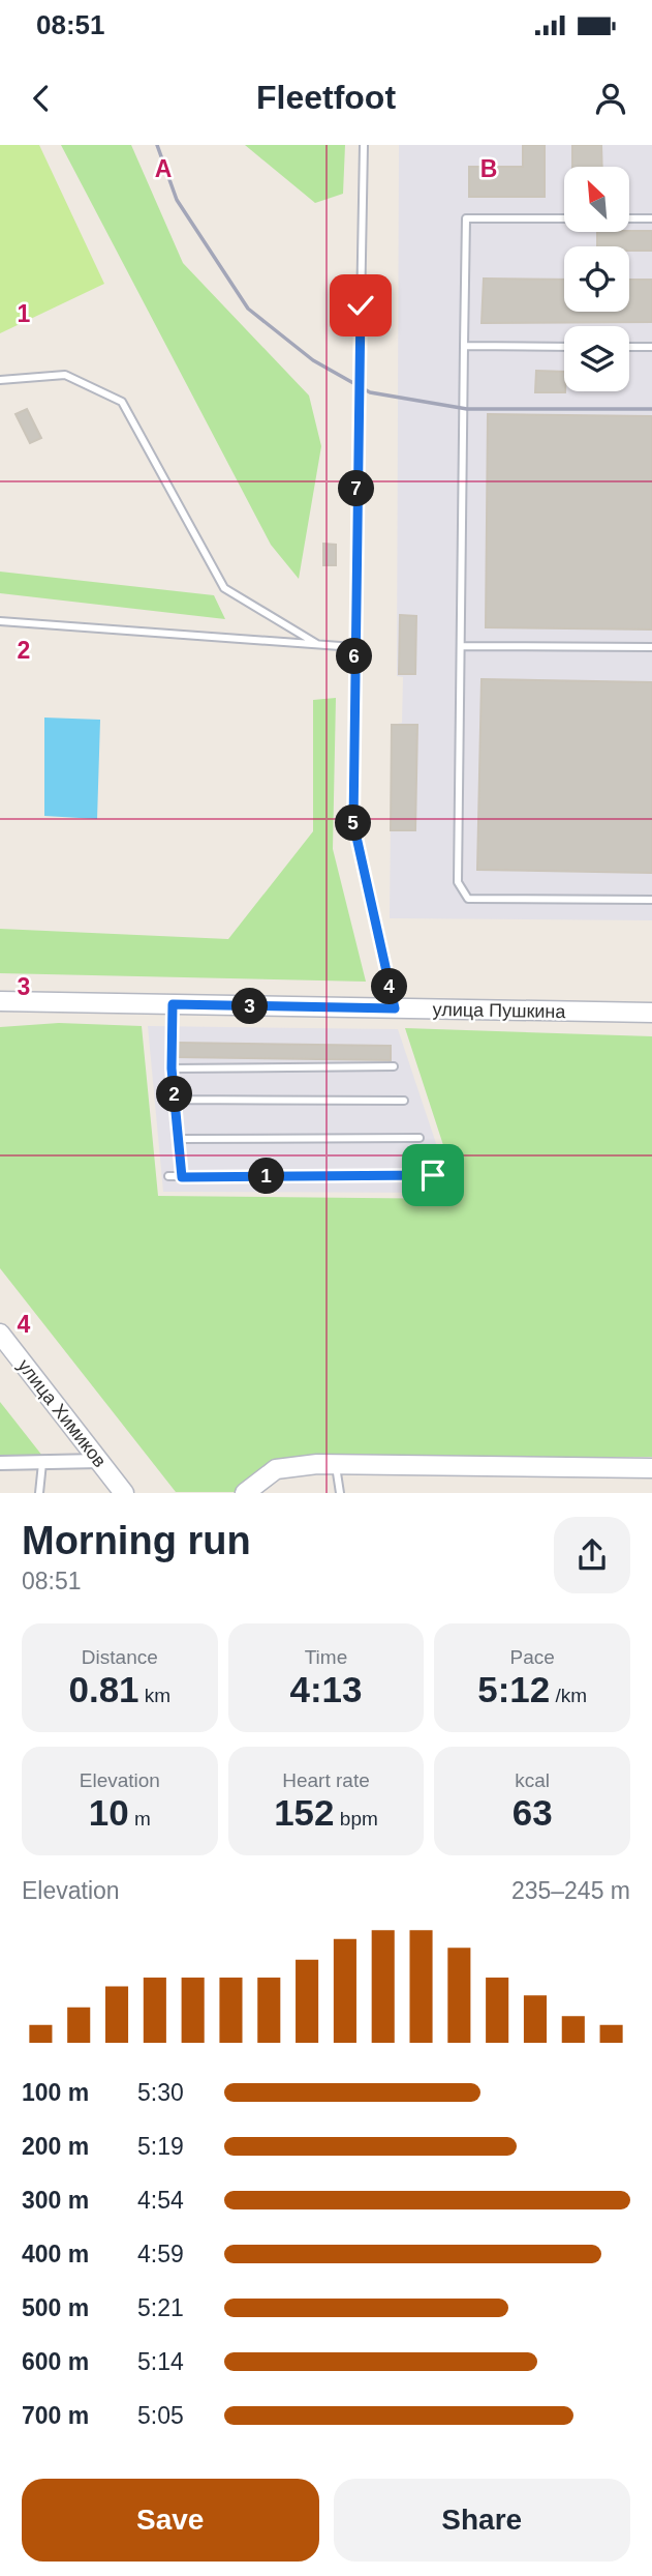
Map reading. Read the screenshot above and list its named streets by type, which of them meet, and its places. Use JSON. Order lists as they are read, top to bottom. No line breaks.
{"streets":{"main road":["улица Пушкина","улица Химиков"]},"north":"top left","page":{"status":"08:51","header":"Fleetfoot","pins":["7","6","5","4","3","2","1"],"heading":["Morning run","08:51"],"stats":[["Distance","0.81 km"],["Time","4:13"],["Pace","5:12 /km"],["Elevation","10 m"],["Heart rate","152 bpm"],["kcal","63"]],"chart":["Elevation","235–245 m"],"list":[{"name":"100 m","note":"5:30"},{"name":"200 m","note":"5:19"},{"name":"300 m","note":"4:54"},{"name":"400 m","note":"4:59"},{"name":"500 m","note":"5:21"},{"name":"600 m","note":"5:14"},{"name":"700 m","note":"5:05"}],"buttons":["Save","Share"]},"grid":{"columns":["A","B"],"rows":["1","2","3","4"]}}
